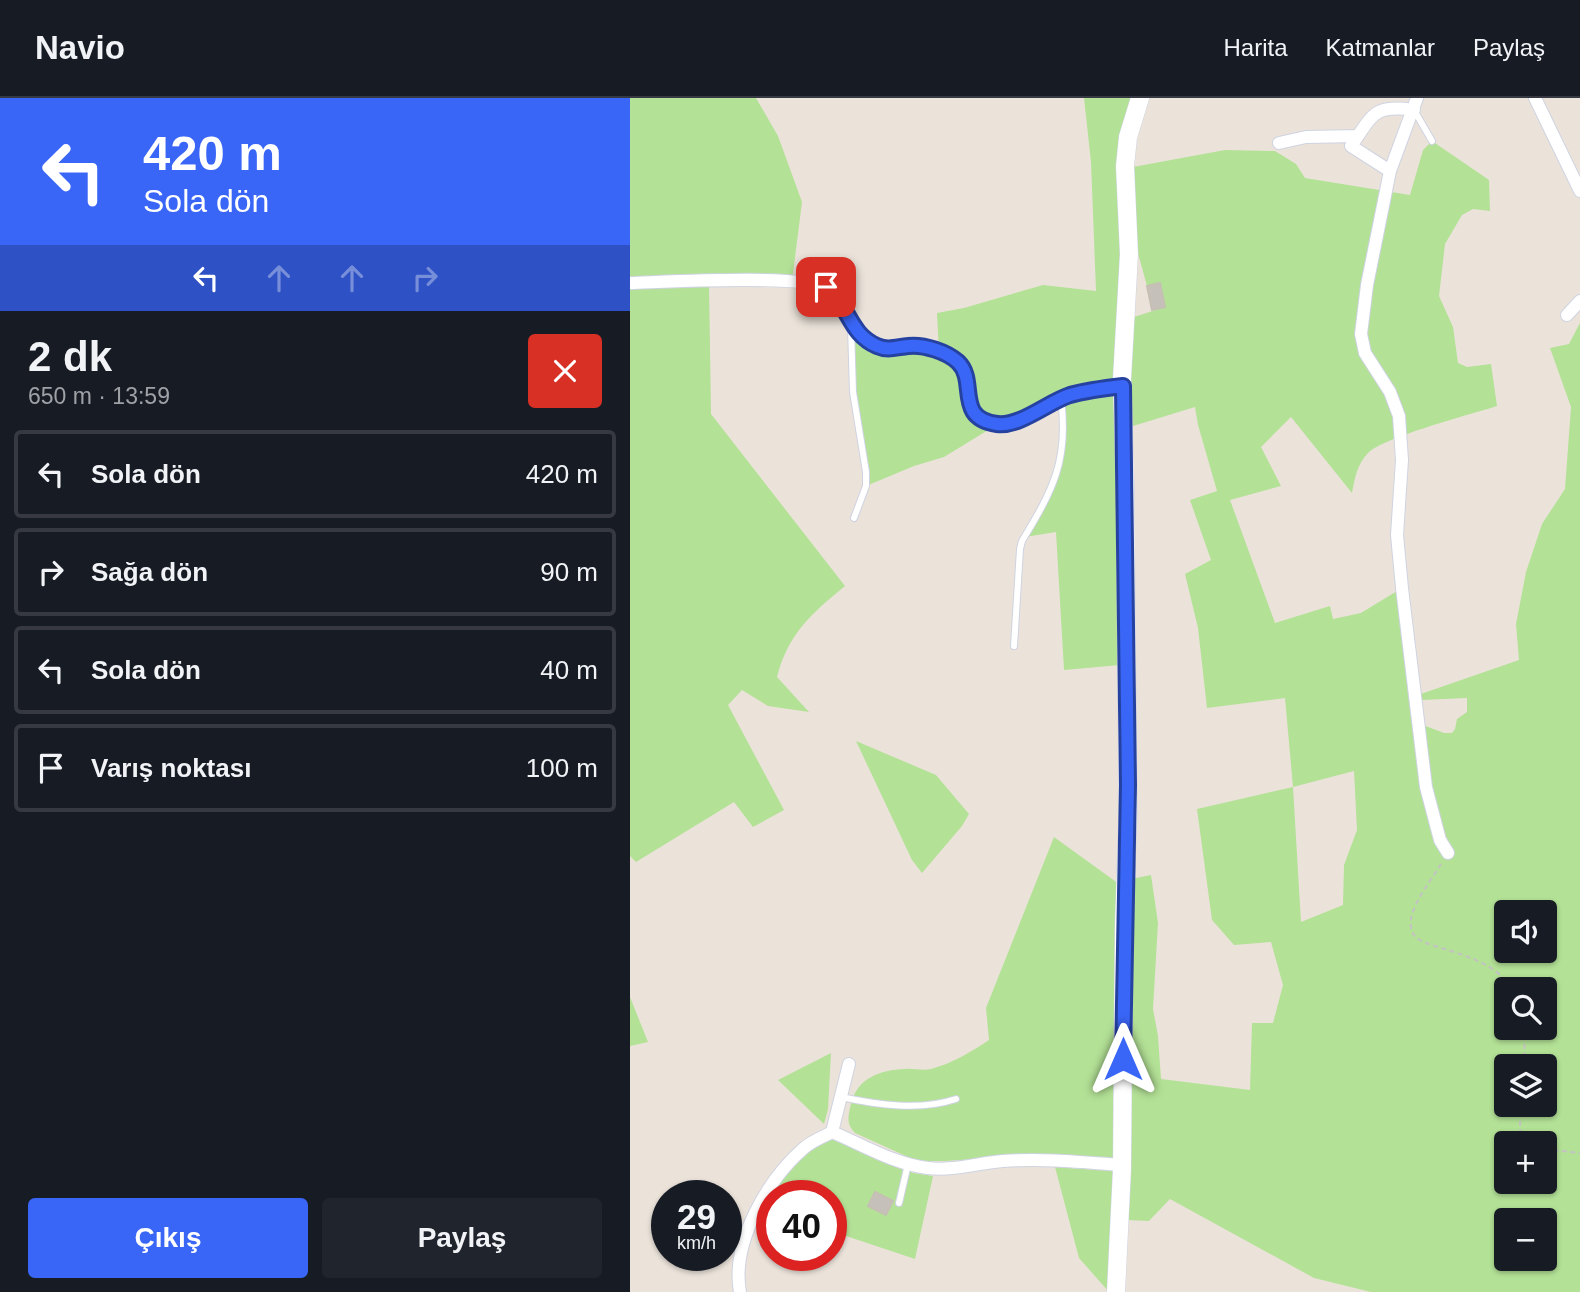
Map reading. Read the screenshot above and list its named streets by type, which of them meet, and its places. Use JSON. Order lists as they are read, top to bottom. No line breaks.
{"page":{"header":"Navio","nav":["Harita","Katmanlar","Paylaş"],"turn":["420 m","Sola dön"],"heading":["2 dk","650 m · 13:59"],"list":[{"name":"Sola dön","value":"420 m"},{"name":"Sağa dön","value":"90 m"},{"name":"Sola dön","value":"40 m"},{"name":"Varış noktası","value":"100 m"}],"map_buttons":["+","−"],"speed":"29 km/h","limit":"40","buttons":["Çıkış","Paylaş"]}}
